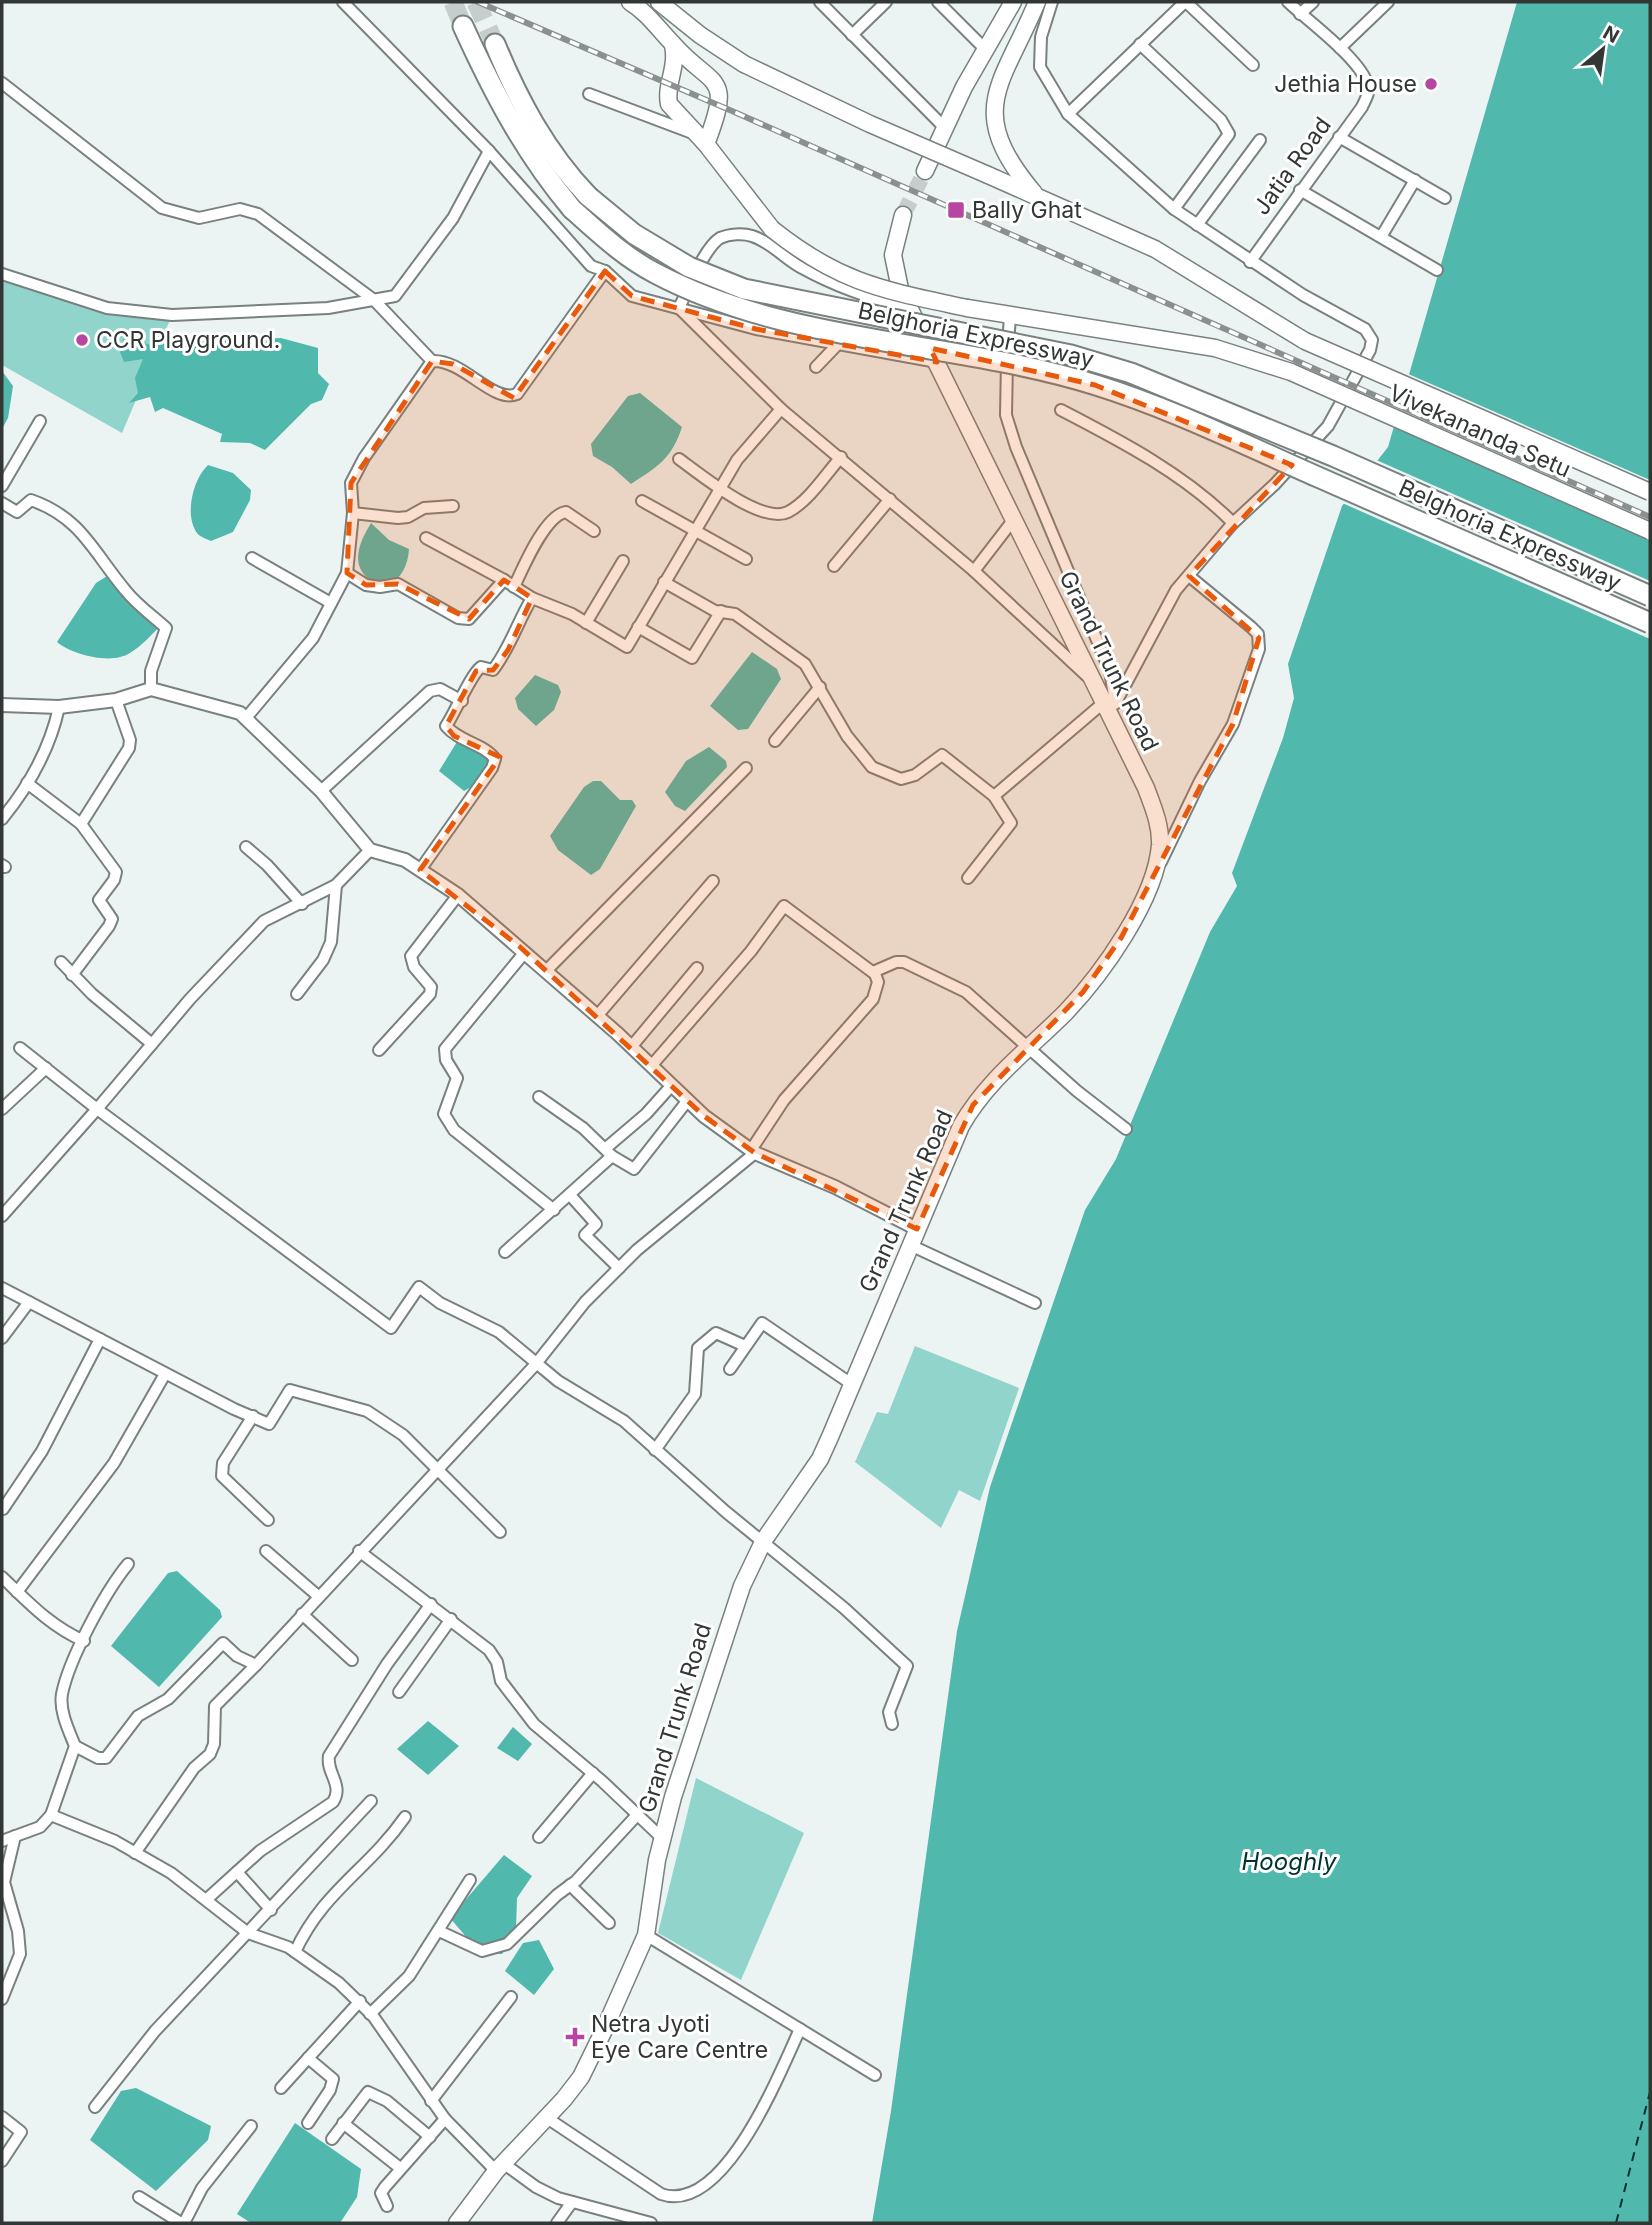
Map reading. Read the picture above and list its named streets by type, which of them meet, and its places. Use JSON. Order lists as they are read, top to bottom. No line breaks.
{"streets":{"highway":["Belghoria Expressway"],"main road":["Vivekananda Setu","Grand Trunk Road"],"street":["Jatia Road"]},"water":["Hooghly"],"places":{"other":["Jethia House","CCR Playground."],"transit":["Bally Ghat"],"health":["Netra Jyoti Eye Care Centre"]},"north":"top right"}
